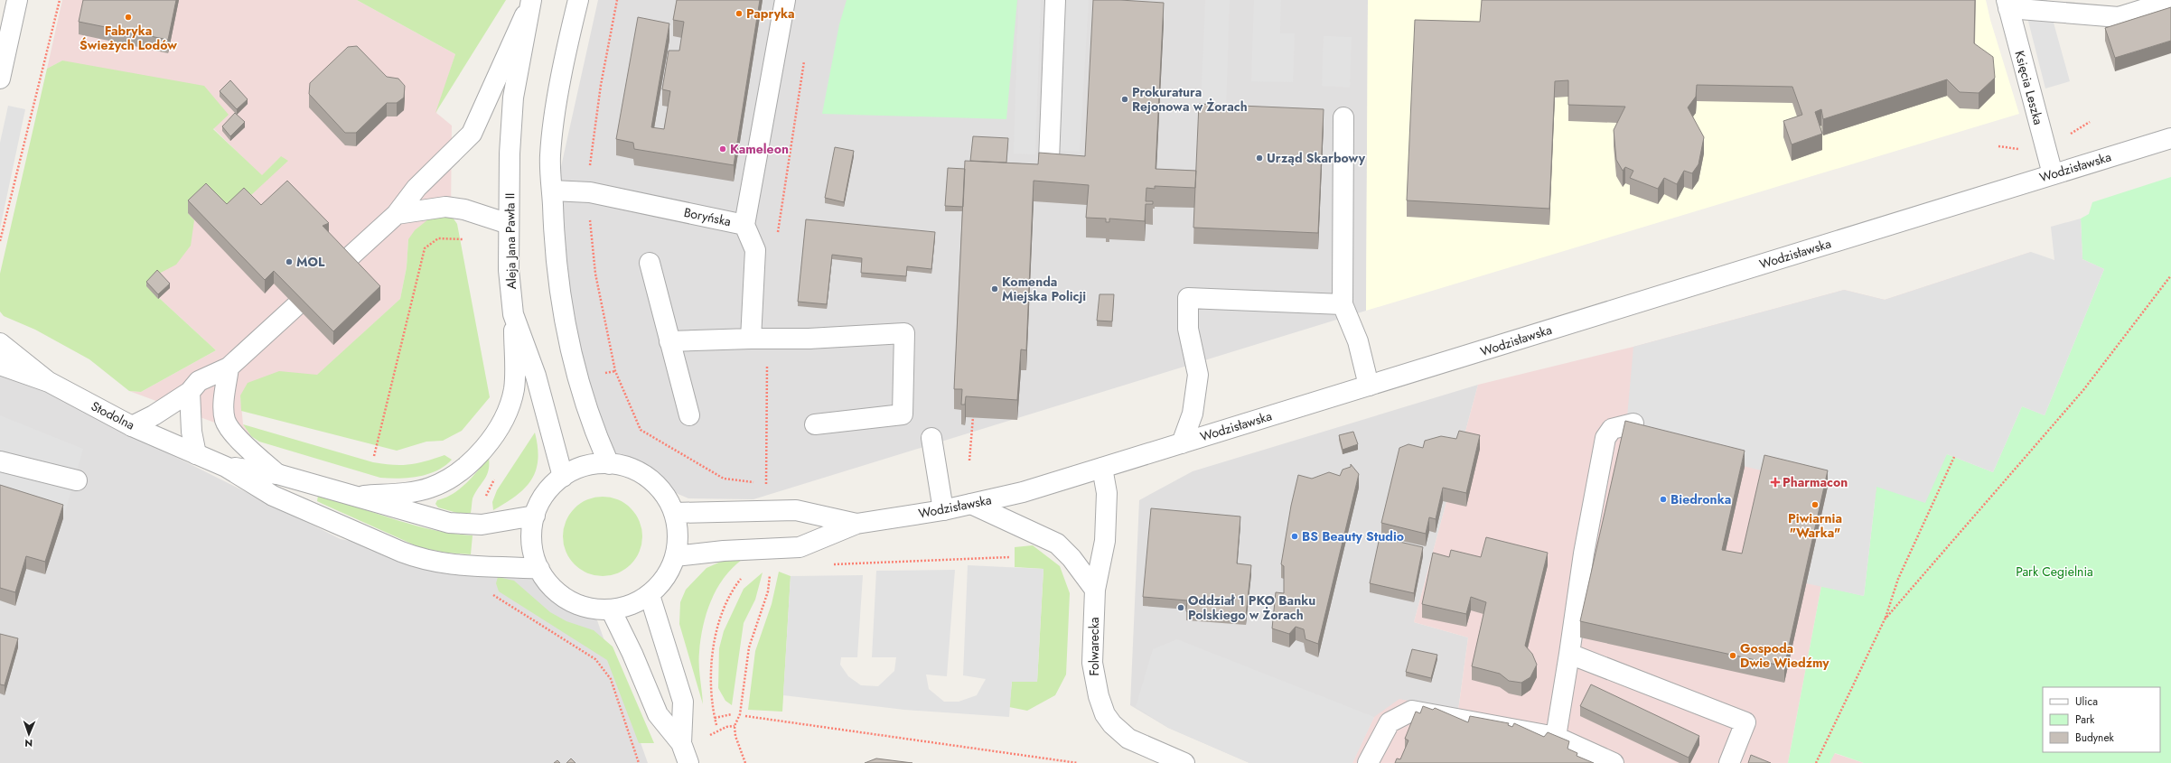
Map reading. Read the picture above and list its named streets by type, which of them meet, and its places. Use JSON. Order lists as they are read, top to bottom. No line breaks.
{"streets":{"street":["Księcia Leszka","Wodzisławska","Boryńska","Aleja Jana Pawła II","Stodolna","Folwarecka"]},"crossings":[["Księcia Leszka","Wodzisławska"],["Wodzisławska","Folwarecka"]],"parks":["Park Cegielnia"],"places":{"other":["Papryka","Fabryka Świeżych Lodów","Prokuratura Rejonowa w Żorach","Kameleon","Urząd Skarbowy","MOL","Komenda Miejska Policji","Biedronka","Piwiarnia \"Warka\"","BS Beauty Studio","Oddział 1 PKO Banku Polskiego w Żorach","Gospoda Dwie Wiedźmy"],"health":["Pharmacon"]},"legend":["Ulica","Park","Budynek"],"north":"bottom"}
